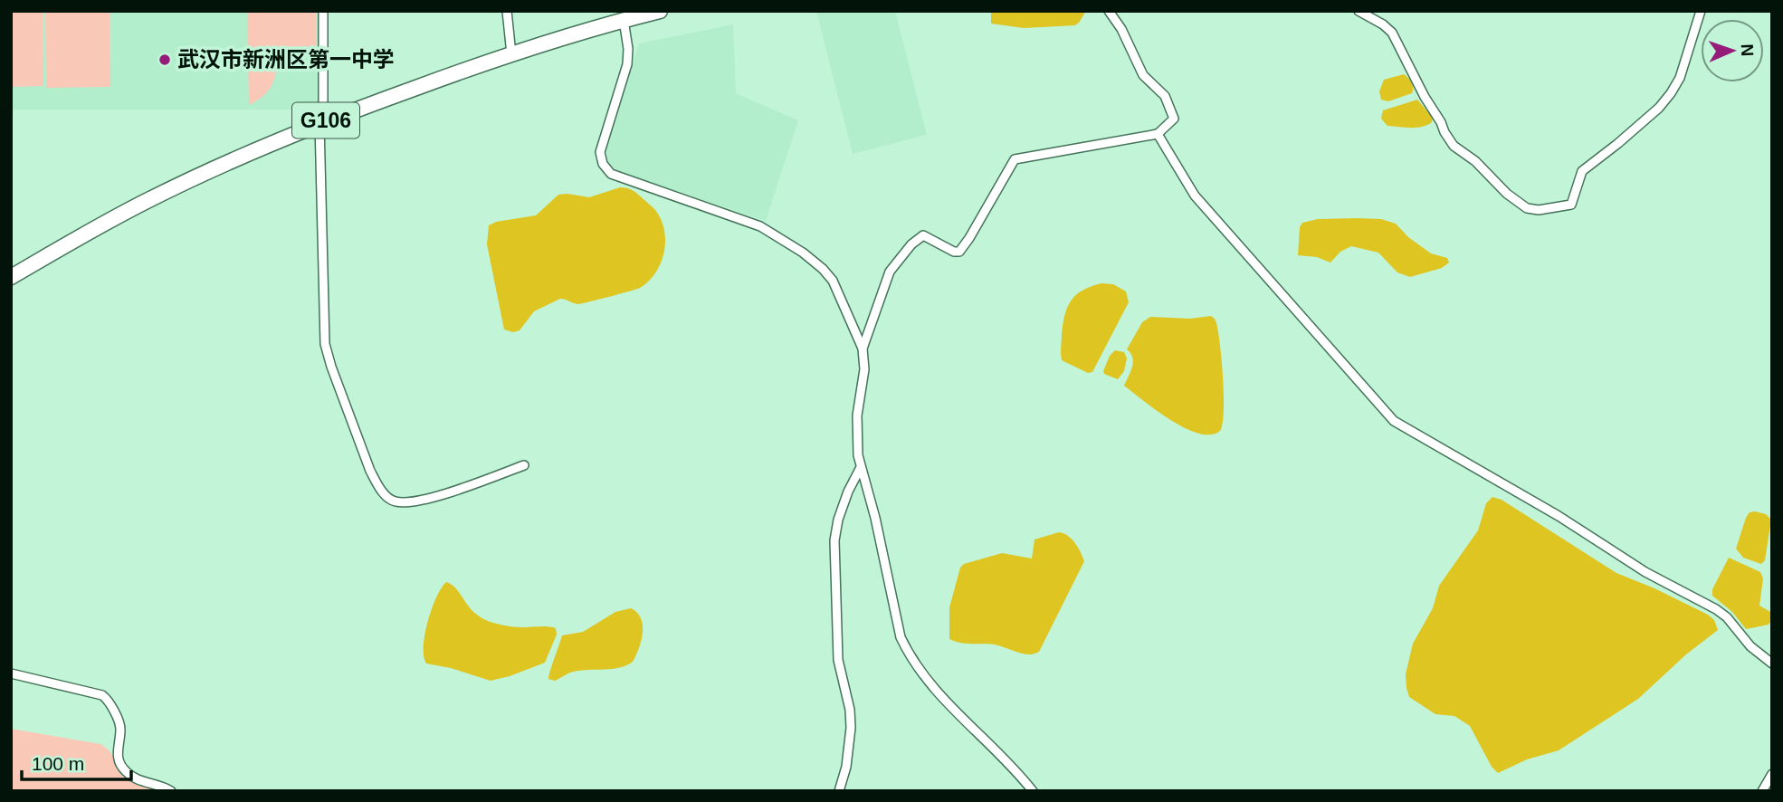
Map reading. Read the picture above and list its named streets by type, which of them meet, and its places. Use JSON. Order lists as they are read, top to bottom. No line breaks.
{"streets":{"highway":["G106"]},"places":["武汉市新洲区第一中学"],"scale_bar":"100 m","north":"right"}
